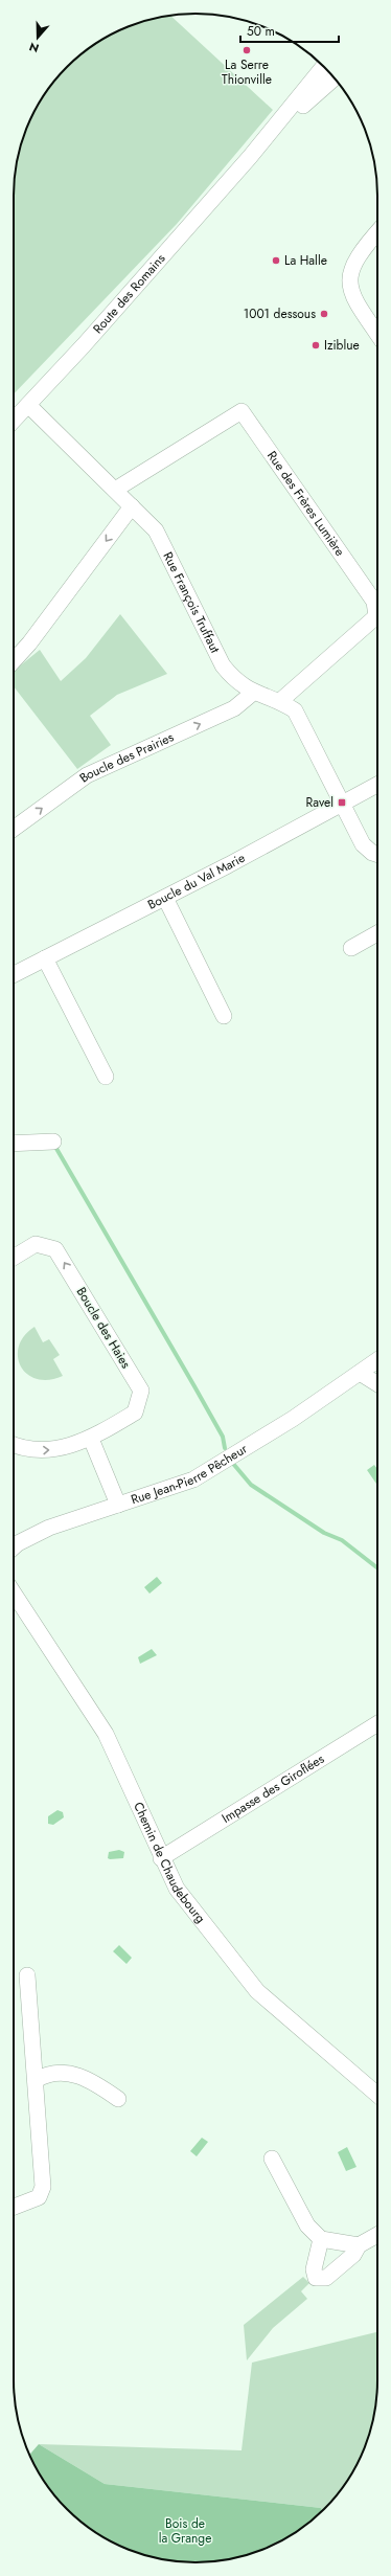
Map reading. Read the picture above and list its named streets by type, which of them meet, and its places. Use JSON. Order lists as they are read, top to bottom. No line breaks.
{"streets":{"street":["Route des Romains","Rue des Frères Lumière","Rue François Truffaut","Boucle des Prairies","Boucle du Val Marie","Boucle des Haies","Rue Jean-Pierre Pêcheur","Impasse des Giroflées","Chemin de Chaudebourg"]},"crossings":[["Route des Romains","Rue François Truffaut"],["Rue des Frères Lumière","Rue François Truffaut"],["Rue François Truffaut","Boucle des Prairies"],["Rue François Truffaut","Boucle du Val Marie"],["Impasse des Giroflées","Chemin de Chaudebourg"]],"one_way":["Boucle des Prairies"],"parks":["Bois de la Grange"],"places":{"other":["La Serre Thionville","La Halle","1001 dessous","Iziblue"],"transit":["Ravel"]},"scale_bar":"50 m","north":"bottom"}
